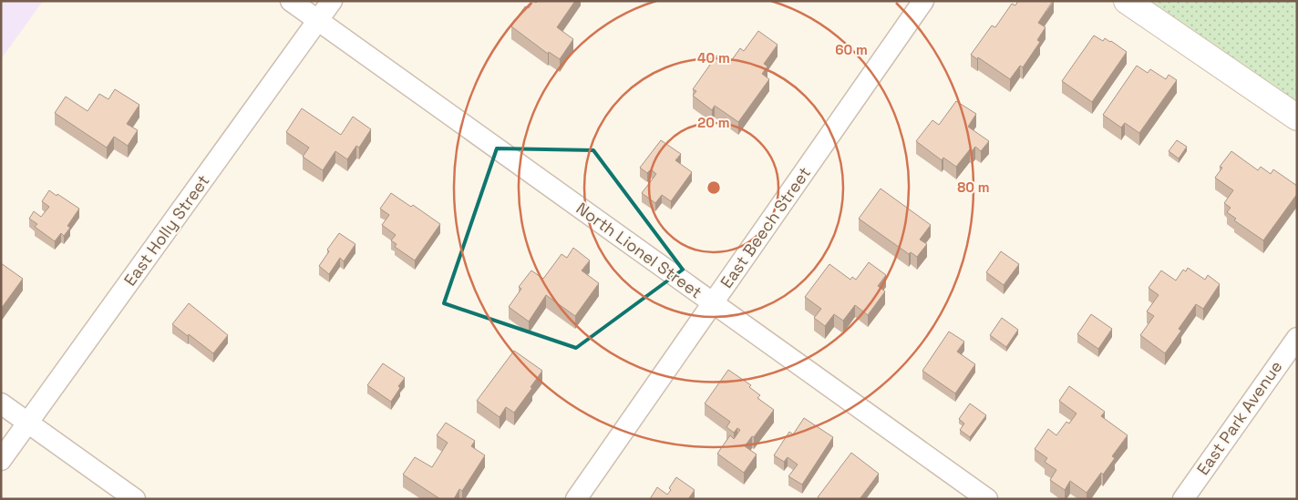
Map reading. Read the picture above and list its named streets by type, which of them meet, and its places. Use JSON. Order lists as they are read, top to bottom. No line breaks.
{"streets":{"street":["East Beech Street","East Holly Street","North Lionel Street","East Park Avenue"]},"crossings":[["East Beech Street","North Lionel Street"],["East Holly Street","North Lionel Street"]],"rings":["60 m","40 m","20 m","80 m"]}
